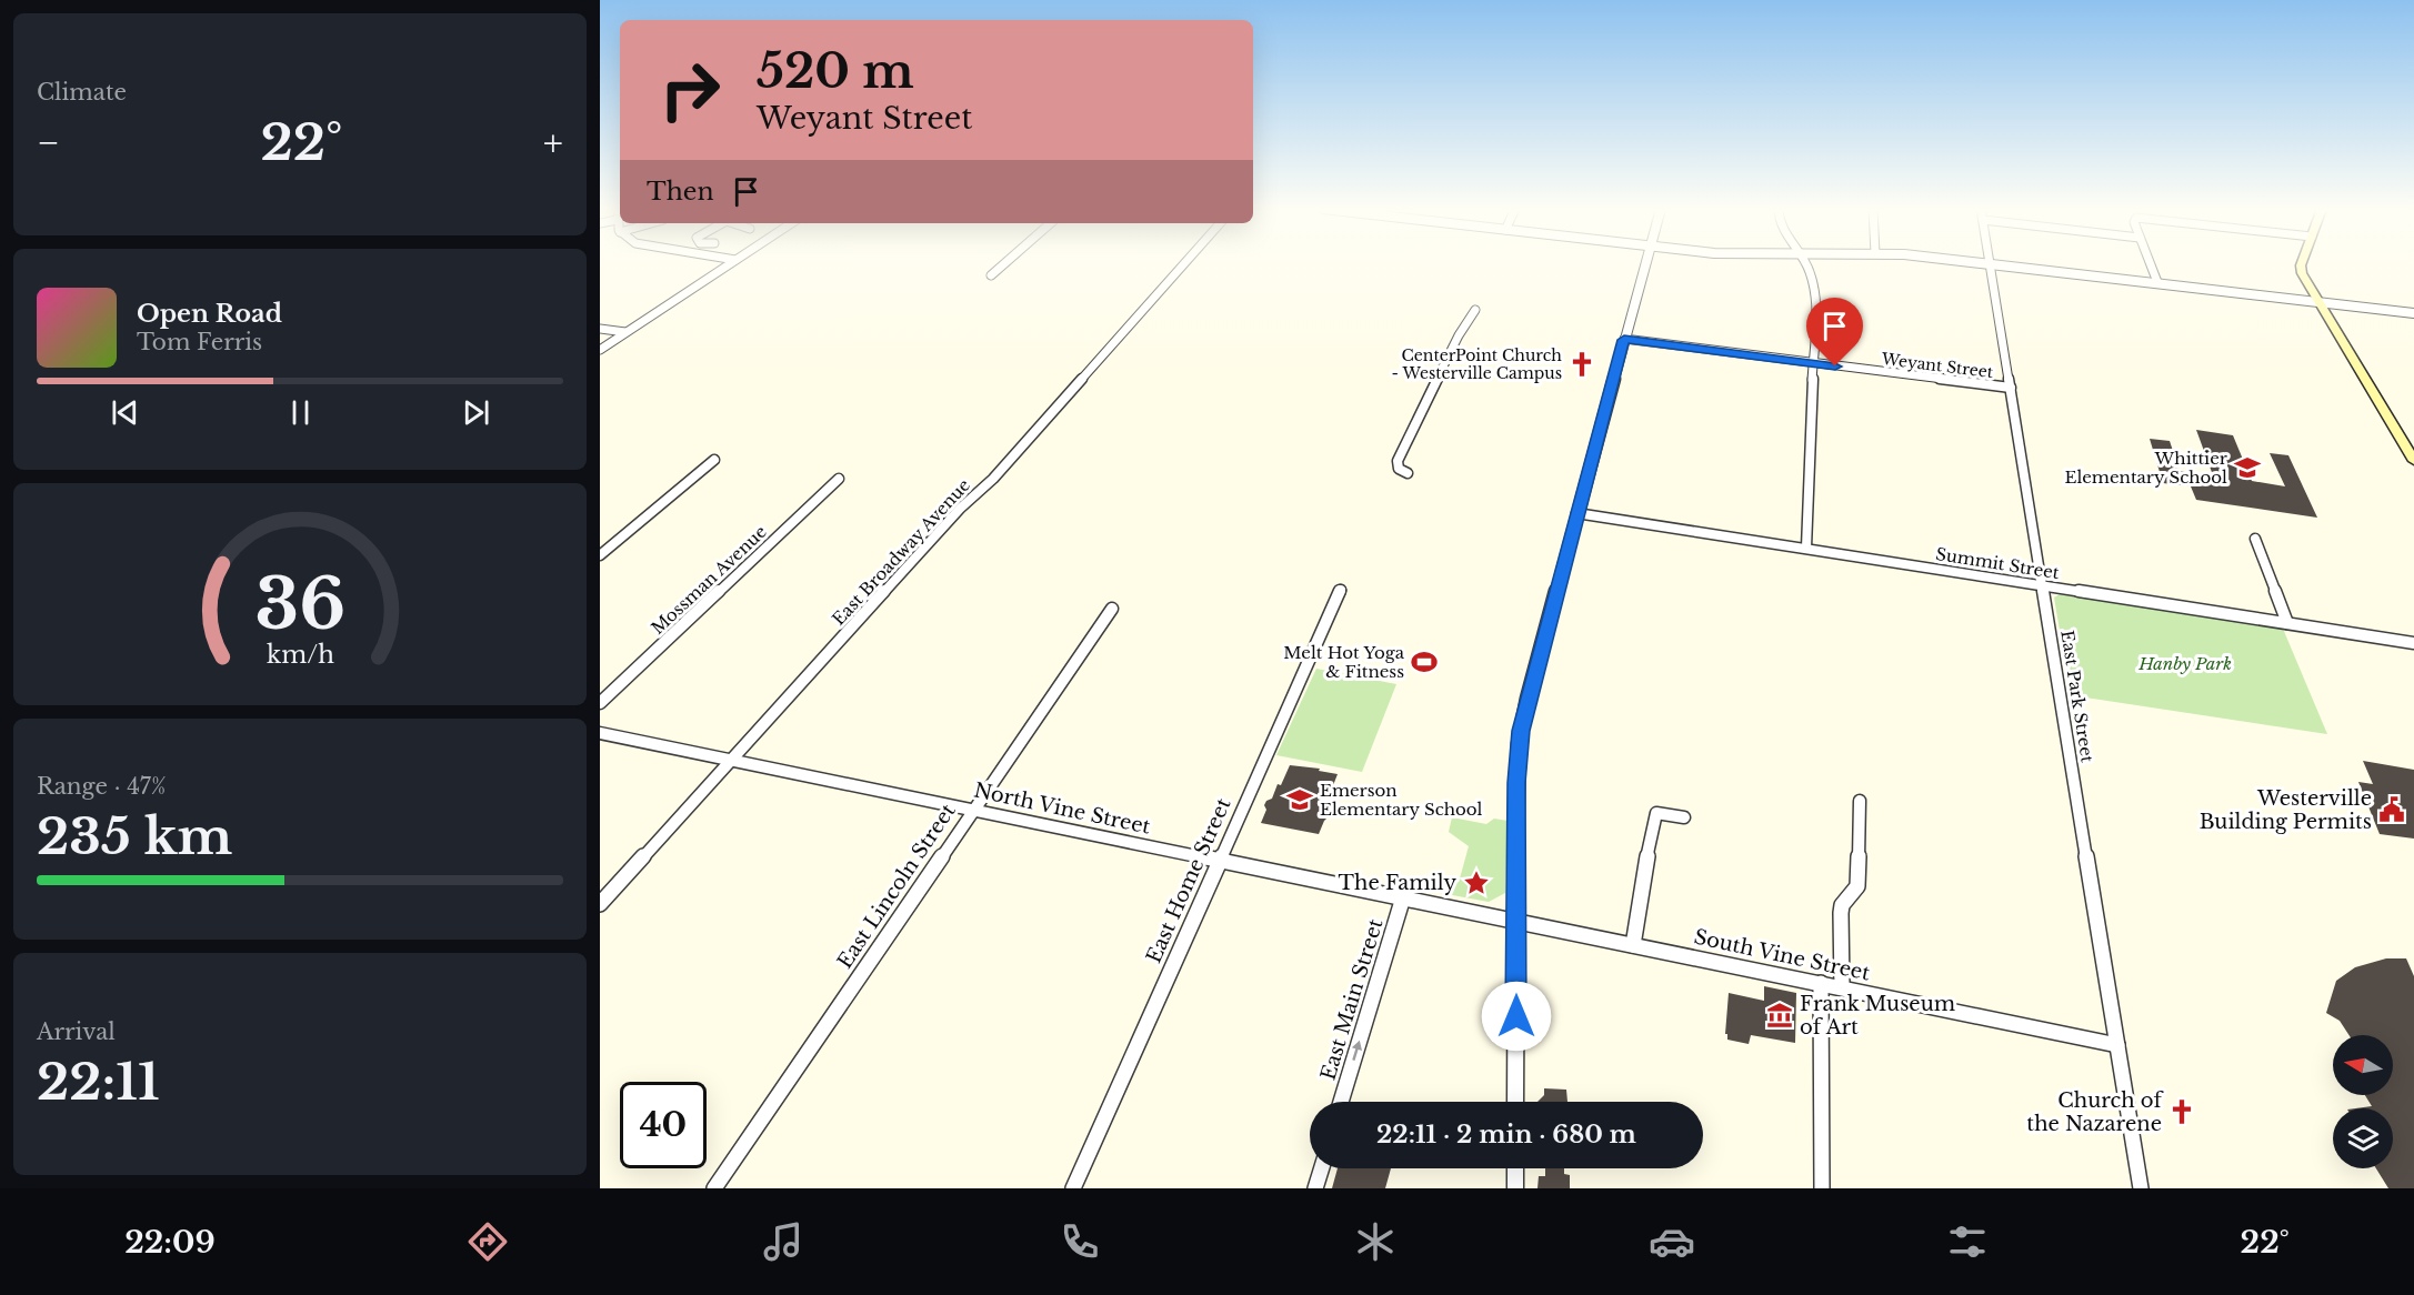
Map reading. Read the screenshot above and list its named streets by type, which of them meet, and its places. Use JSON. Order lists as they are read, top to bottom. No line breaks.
{"streets":{"street":["Weyant Street","East Broadway Avenue","Summit Street","Mossman Avenue","East Park Street","North Vine Street","East Home Street","East Lincoln Street","South Vine Street","East Main Street"]},"crossings":[["Weyant Street","East Park Street"],["East Broadway Avenue","North Vine Street"],["Summit Street","East Park Street"],["East Park Street","South Vine Street"],["North Vine Street","East Home Street"],["North Vine Street","East Lincoln Street"],["North Vine Street","South Vine Street"],["North Vine Street","East Main Street"]],"one_way":["East Main Street"],"parks":["Hanby Park"],"places":{"church":["CenterPoint Church - Westerville Campus","Church of the Nazarene"],"school or university":["Whittier Elementary School","Emerson Elementary School"],"sports":["Melt Hot Yoga & Fitness"],"public building":["Westerville Building Permits"],"place":["The Family"],"museum":["Frank Museum of Art"]},"north":"left","page":{"tile":["Climate",["Range · 47%","235 km"],["Arrival","22:11"]],"turn":["520 m","Weyant Street"],"heat":["−","22°","+"],"then":"Then","song":["Open Road","Tom Ferris"],"limit":"40","trip":"22:11 · 2 min · 680 m","tabs":["22:09","22°"],"gauge":["36","km/h"]}}
